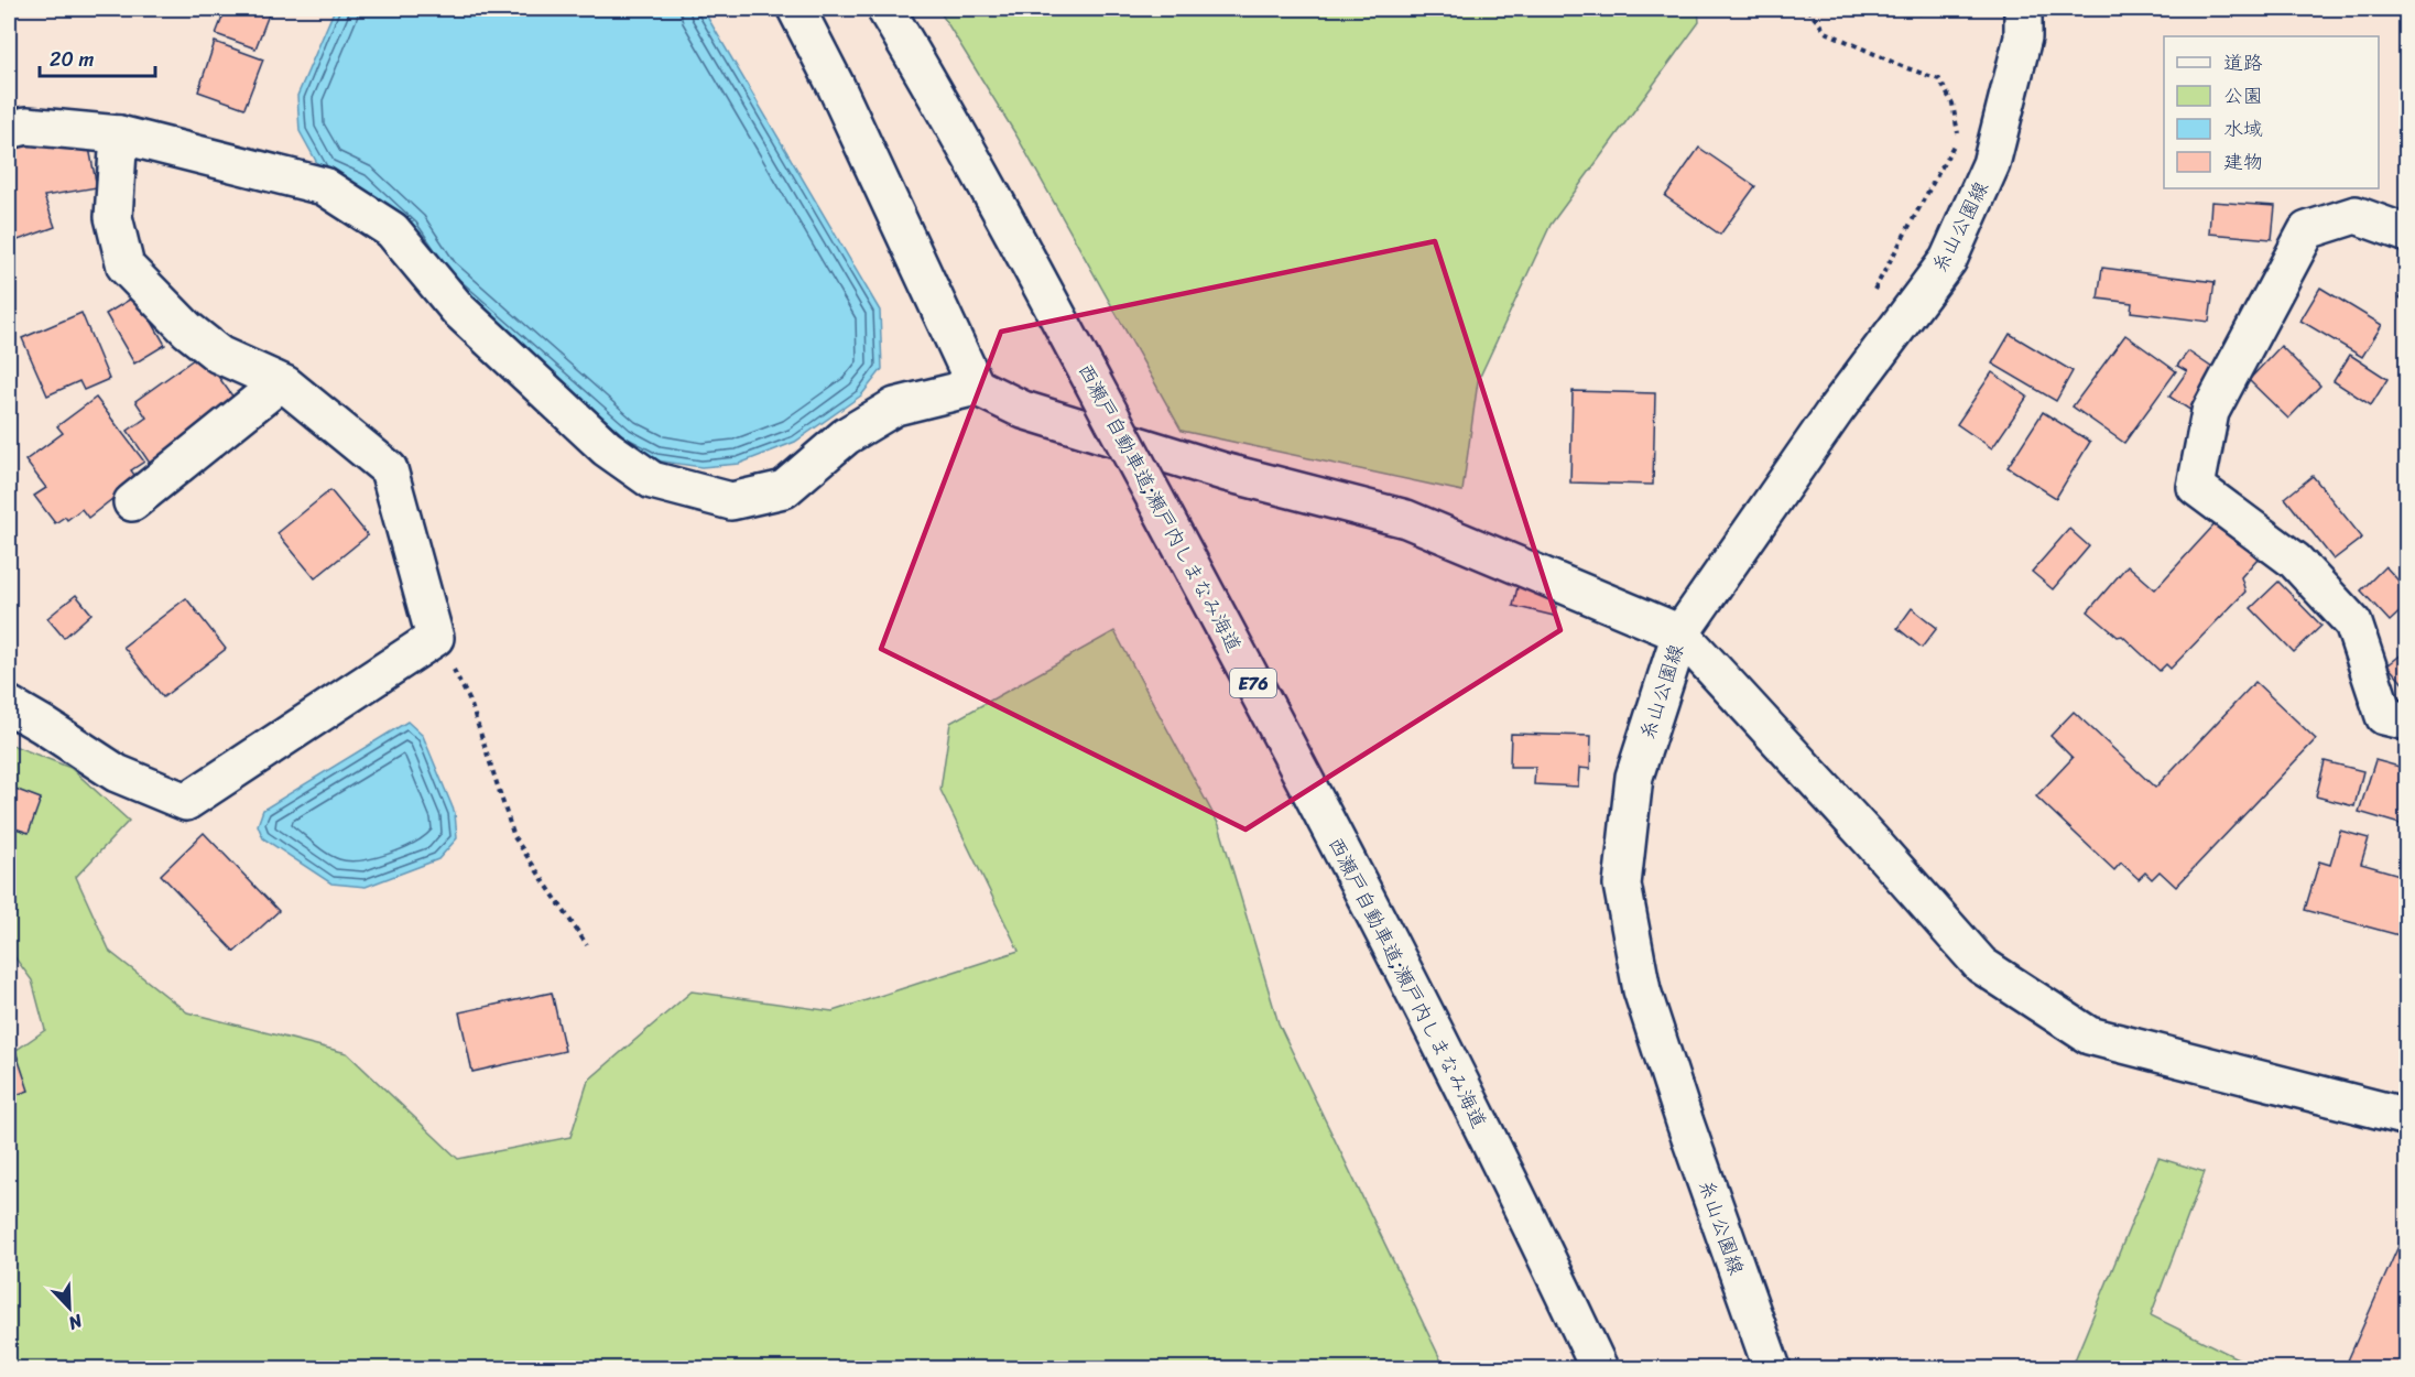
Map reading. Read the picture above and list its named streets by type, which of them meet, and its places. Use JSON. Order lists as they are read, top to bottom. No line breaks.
{"streets":{"main road":["糸山公園線","西瀬戸自動車道;瀬戸内しまなみ海道","E76"]},"legend":["道路","公園","水域","建物"],"scale_bar":"20 m","north":"bottom right"}
